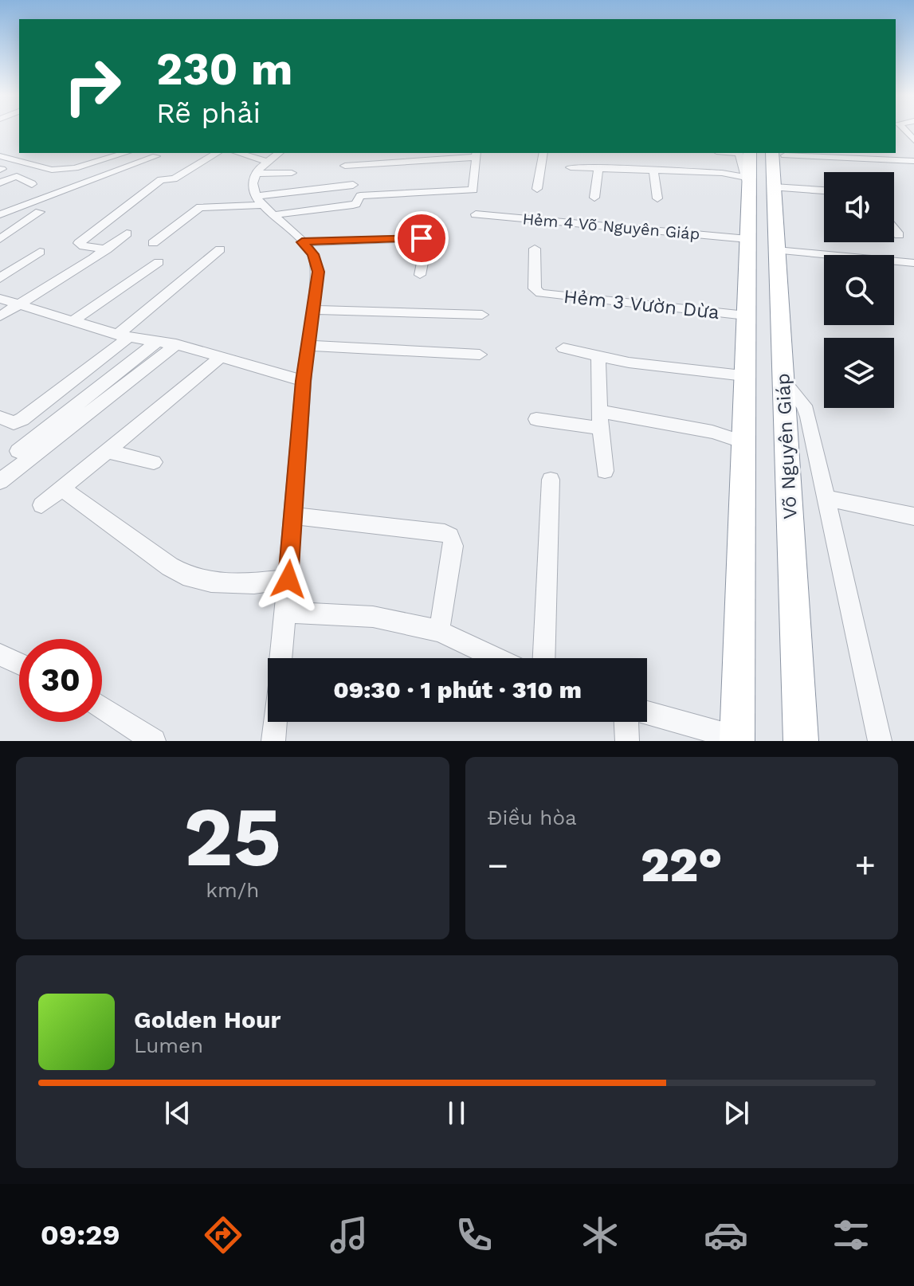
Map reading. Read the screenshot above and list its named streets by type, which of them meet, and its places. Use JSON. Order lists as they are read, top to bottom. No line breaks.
{"streets":{"highway":["Võ Nguyên Giáp"],"street":["Hẻm 4 Võ Nguyên Giáp","Hẻm 3 Vườn Dừa"]},"crossings":[["Hẻm 4 Võ Nguyên Giáp","Võ Nguyên Giáp"],["Hẻm 3 Vườn Dừa","Võ Nguyên Giáp"]],"page":{"turn":["230 m","Rẽ phải"],"limit":"30","trip":"09:30 · 1 phút · 310 m","tile":[["25","km/h"],"Điều hòa"],"heat":["−","22°","+"],"song":["Golden Hour","Lumen"],"tabs":"09:29"}}
